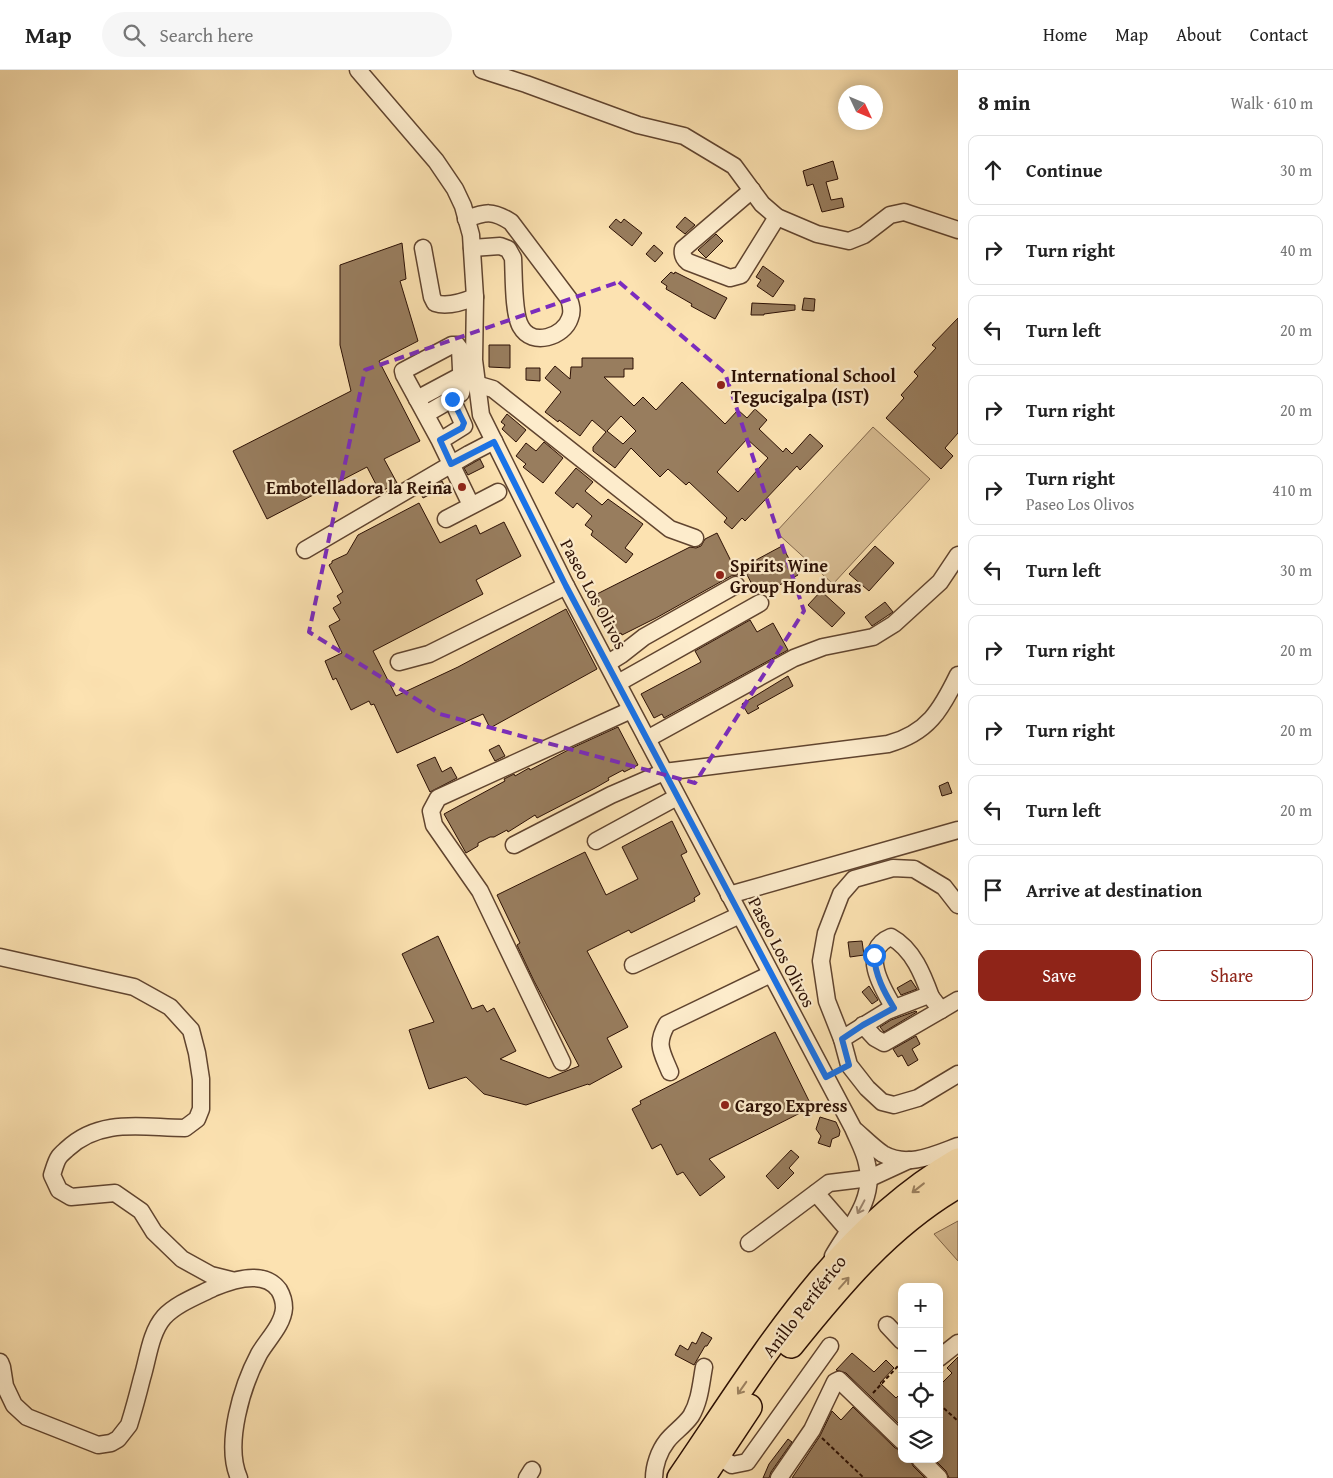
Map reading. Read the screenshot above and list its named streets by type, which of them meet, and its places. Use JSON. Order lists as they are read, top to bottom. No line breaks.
{"streets":{"highway":["Anillo Periférico"],"street":["Paseo Los Olivos"]},"crossings":[["Paseo Los Olivos","Anillo Periférico"]],"places":["International School Tegucigalpa (IST)","Embotelladora la Reina","Spirits Wine Group Honduras","Cargo Express"],"north":"bottom right","page":{"header":"Map","search":"Search here","nav":["Home","Map","About","Contact"],"heading":["8 min","Walk · 610 m"],"list":[["Continue","30 m"],["Turn right","40 m"],["Turn left","20 m"],["Turn right","20 m"],["Turn right","Paseo Los Olivos","410 m"],["Turn left","30 m"],["Turn right","20 m"],["Turn right","20 m"],["Turn left","20 m"],"Arrive at destination"],"buttons":["Save","Share"],"map_buttons":["+","−"]}}
